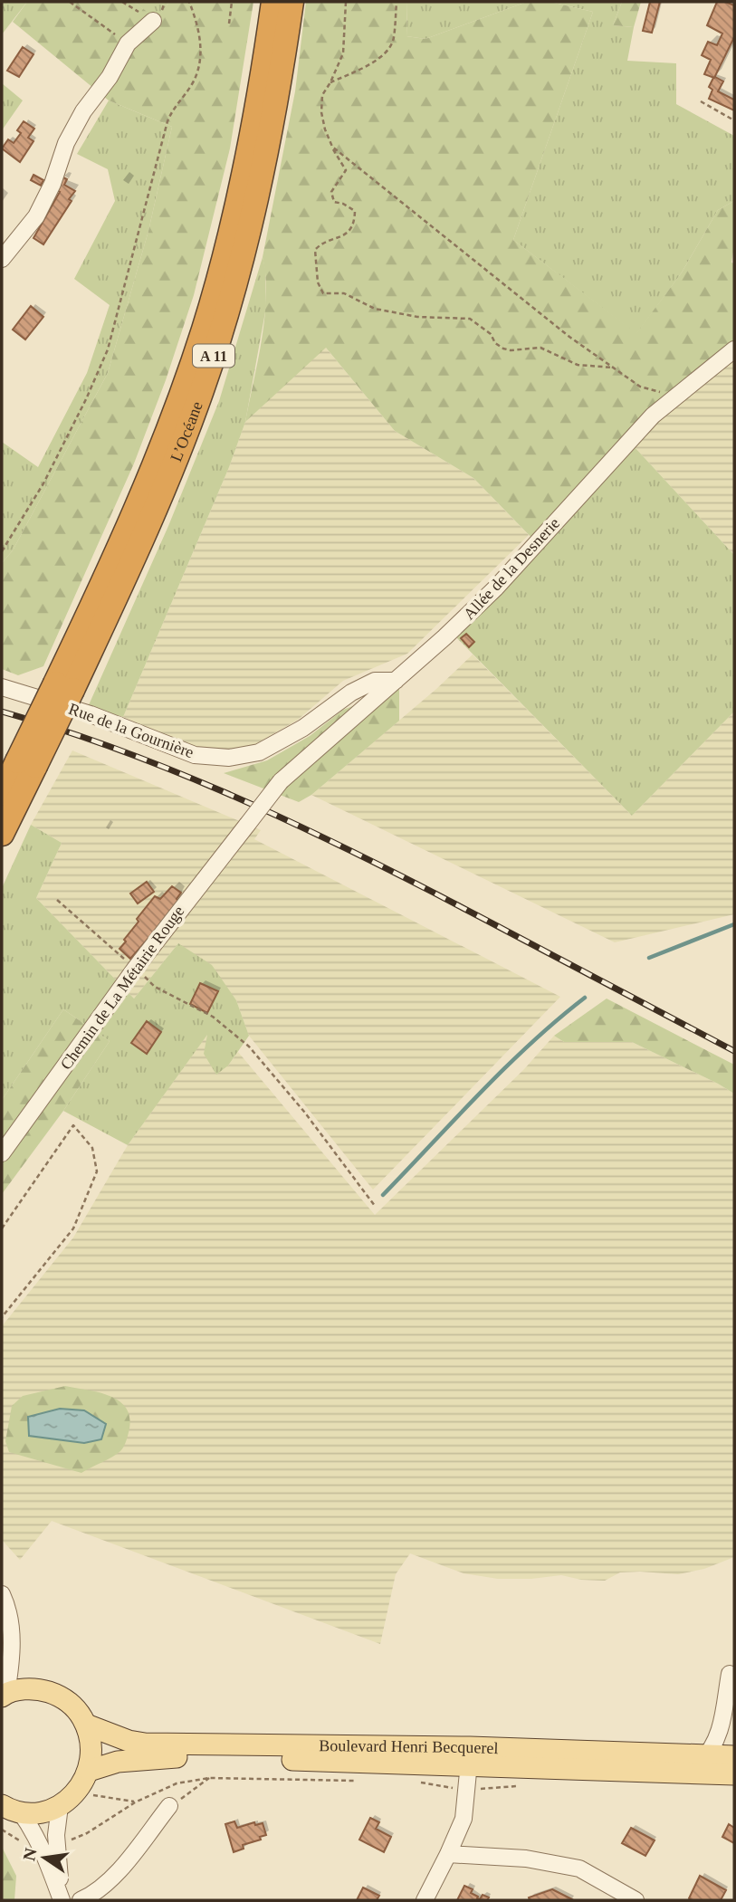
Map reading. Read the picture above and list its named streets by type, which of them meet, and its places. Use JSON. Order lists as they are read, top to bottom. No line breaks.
{"streets":{"highway":["A 11","L’Océane"],"main road":["Boulevard Henri Becquerel"],"street":["Allée de la Desnerie","Rue de la Gournière","Chemin de La Métairie Rouge"]},"crossings":[["Allée de la Desnerie","Rue de la Gournière"],["Allée de la Desnerie","Chemin de La Métairie Rouge"]],"north":"left"}
